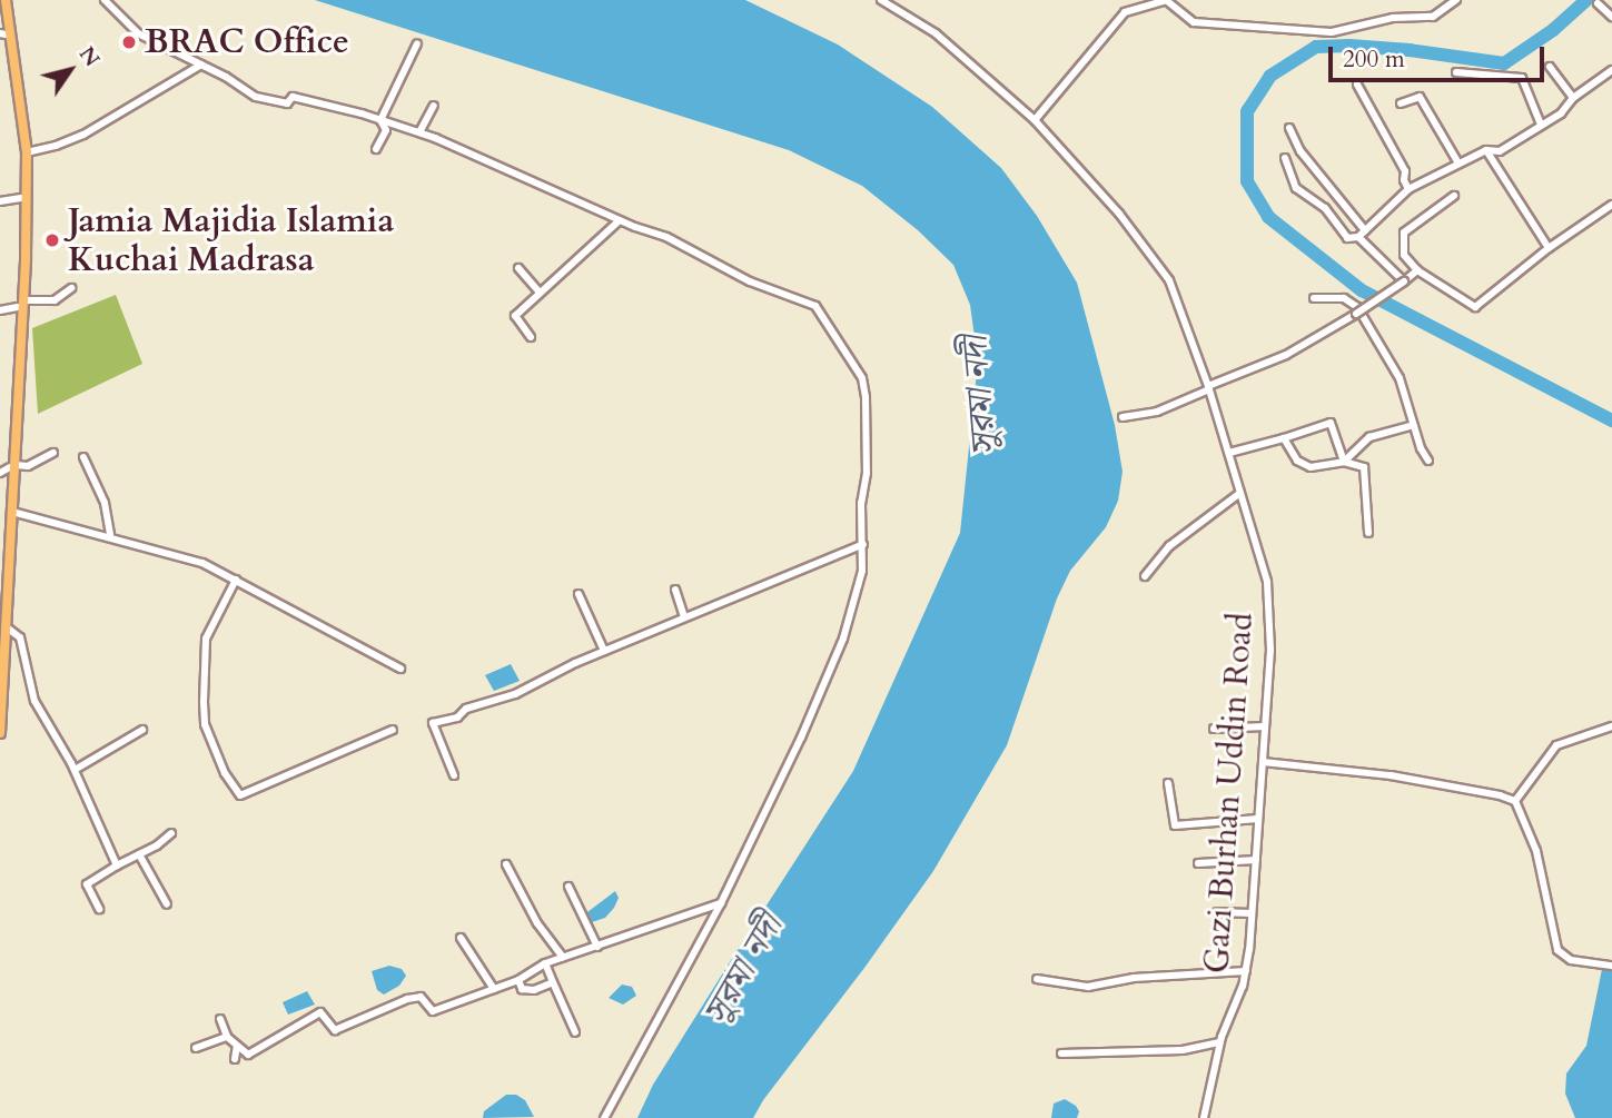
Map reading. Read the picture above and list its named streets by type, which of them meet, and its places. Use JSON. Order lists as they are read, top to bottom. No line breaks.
{"streets":{"street":["Gazi Burhan Uddin Road"]},"water":["সুরমা নদী"],"places":["BRAC Office","Jamia Majidia Islamia Kuchai Madrasa"],"scale_bar":"200 m","north":"top right"}
